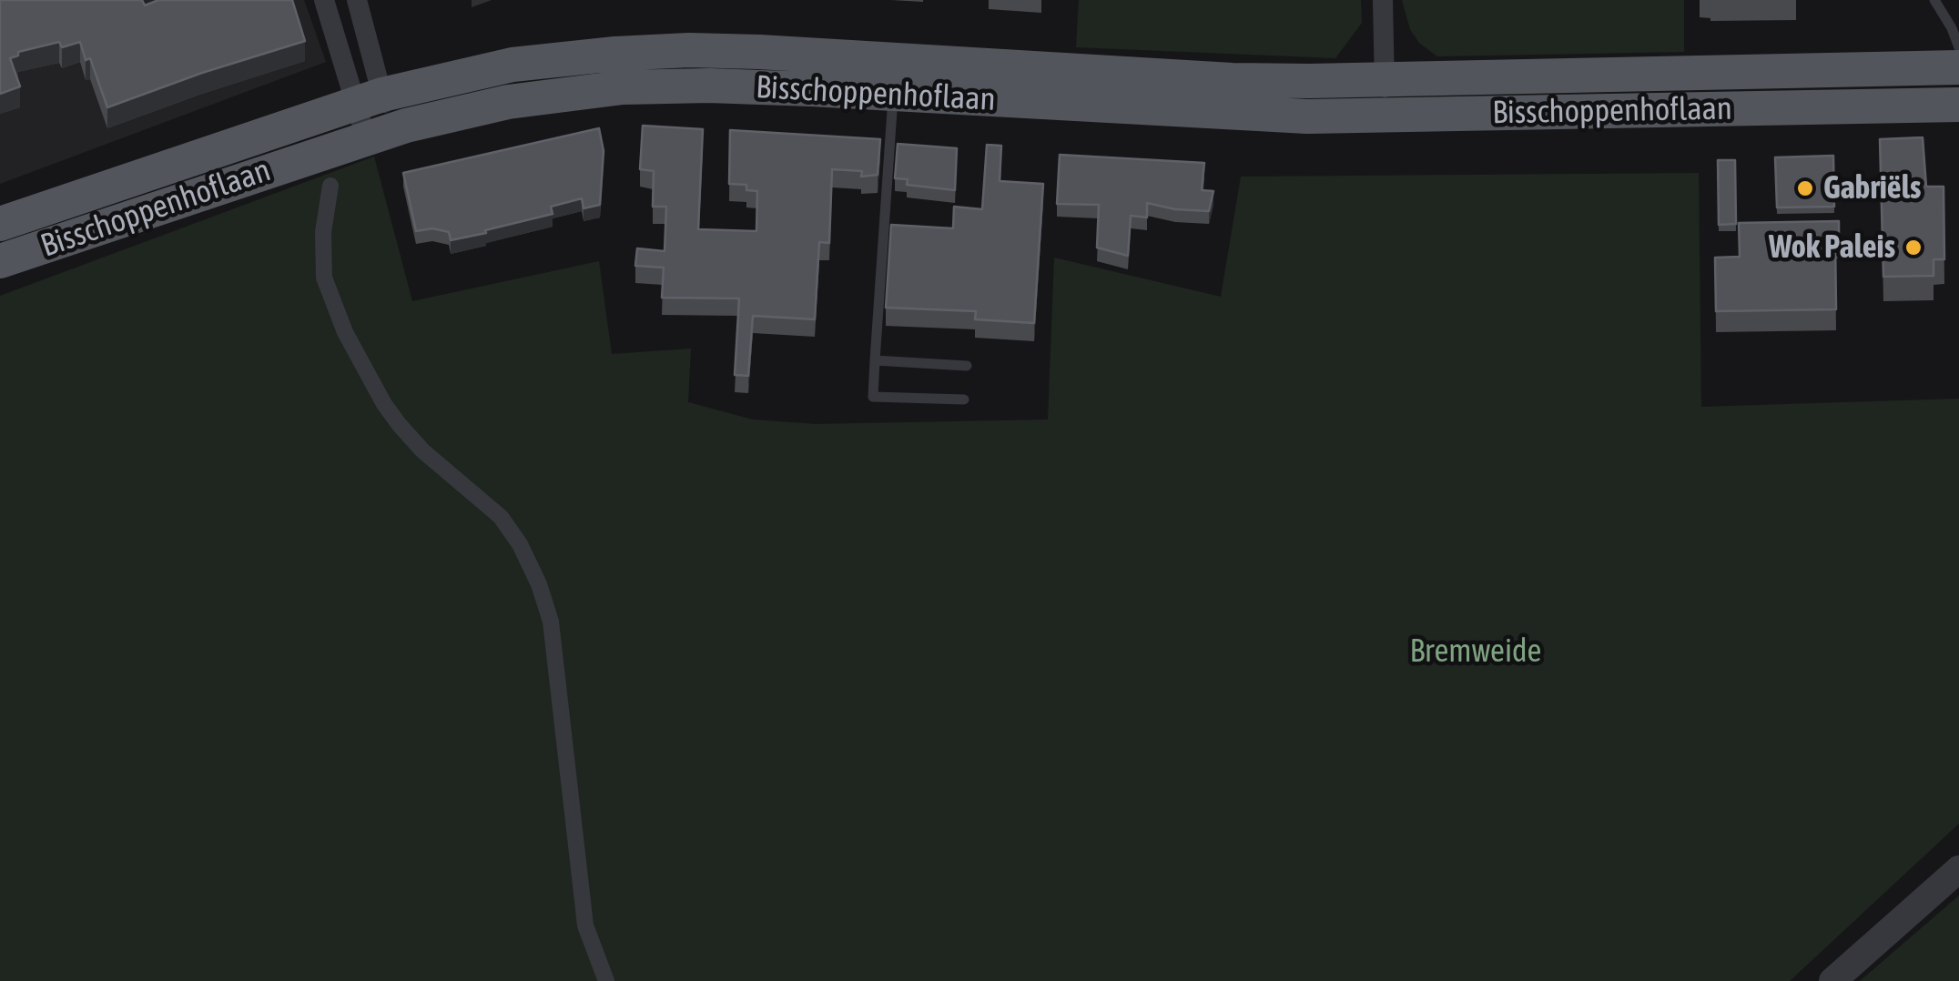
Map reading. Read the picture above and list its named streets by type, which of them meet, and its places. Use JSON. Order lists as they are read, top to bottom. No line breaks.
{"streets":{"main road":["Bisschoppenhoflaan"]},"parks":["Bremweide"],"places":["Gabriëls","Wok Paleis"]}
